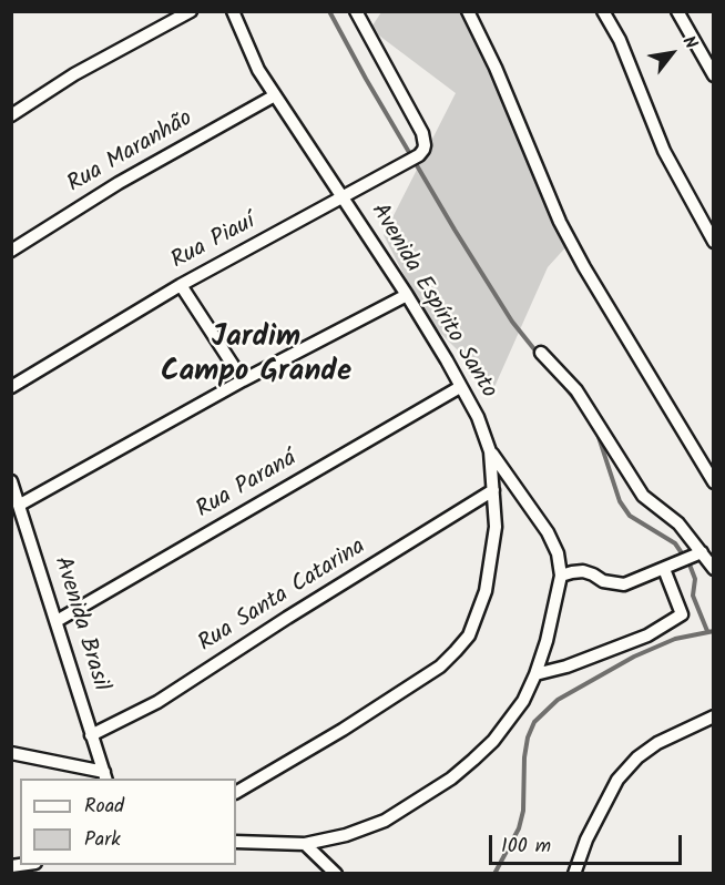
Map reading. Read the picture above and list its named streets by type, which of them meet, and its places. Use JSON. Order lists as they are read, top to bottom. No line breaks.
{"streets":{"street":["Rua Maranhão","Rua Piauí","Avenida Espírito Santo","Rua Paraná","Rua Santa Catarina","Avenida Brasil"]},"crossings":[["Rua Maranhão","Avenida Espírito Santo"],["Rua Piauí","Avenida Espírito Santo"],["Avenida Espírito Santo","Rua Paraná"],["Avenida Espírito Santo","Rua Santa Catarina"],["Rua Paraná","Avenida Brasil"],["Rua Santa Catarina","Avenida Brasil"]],"districts":["Jardim Campo Grande"],"legend":["Road","Park"],"scale_bar":"100 m","north":"top right"}
